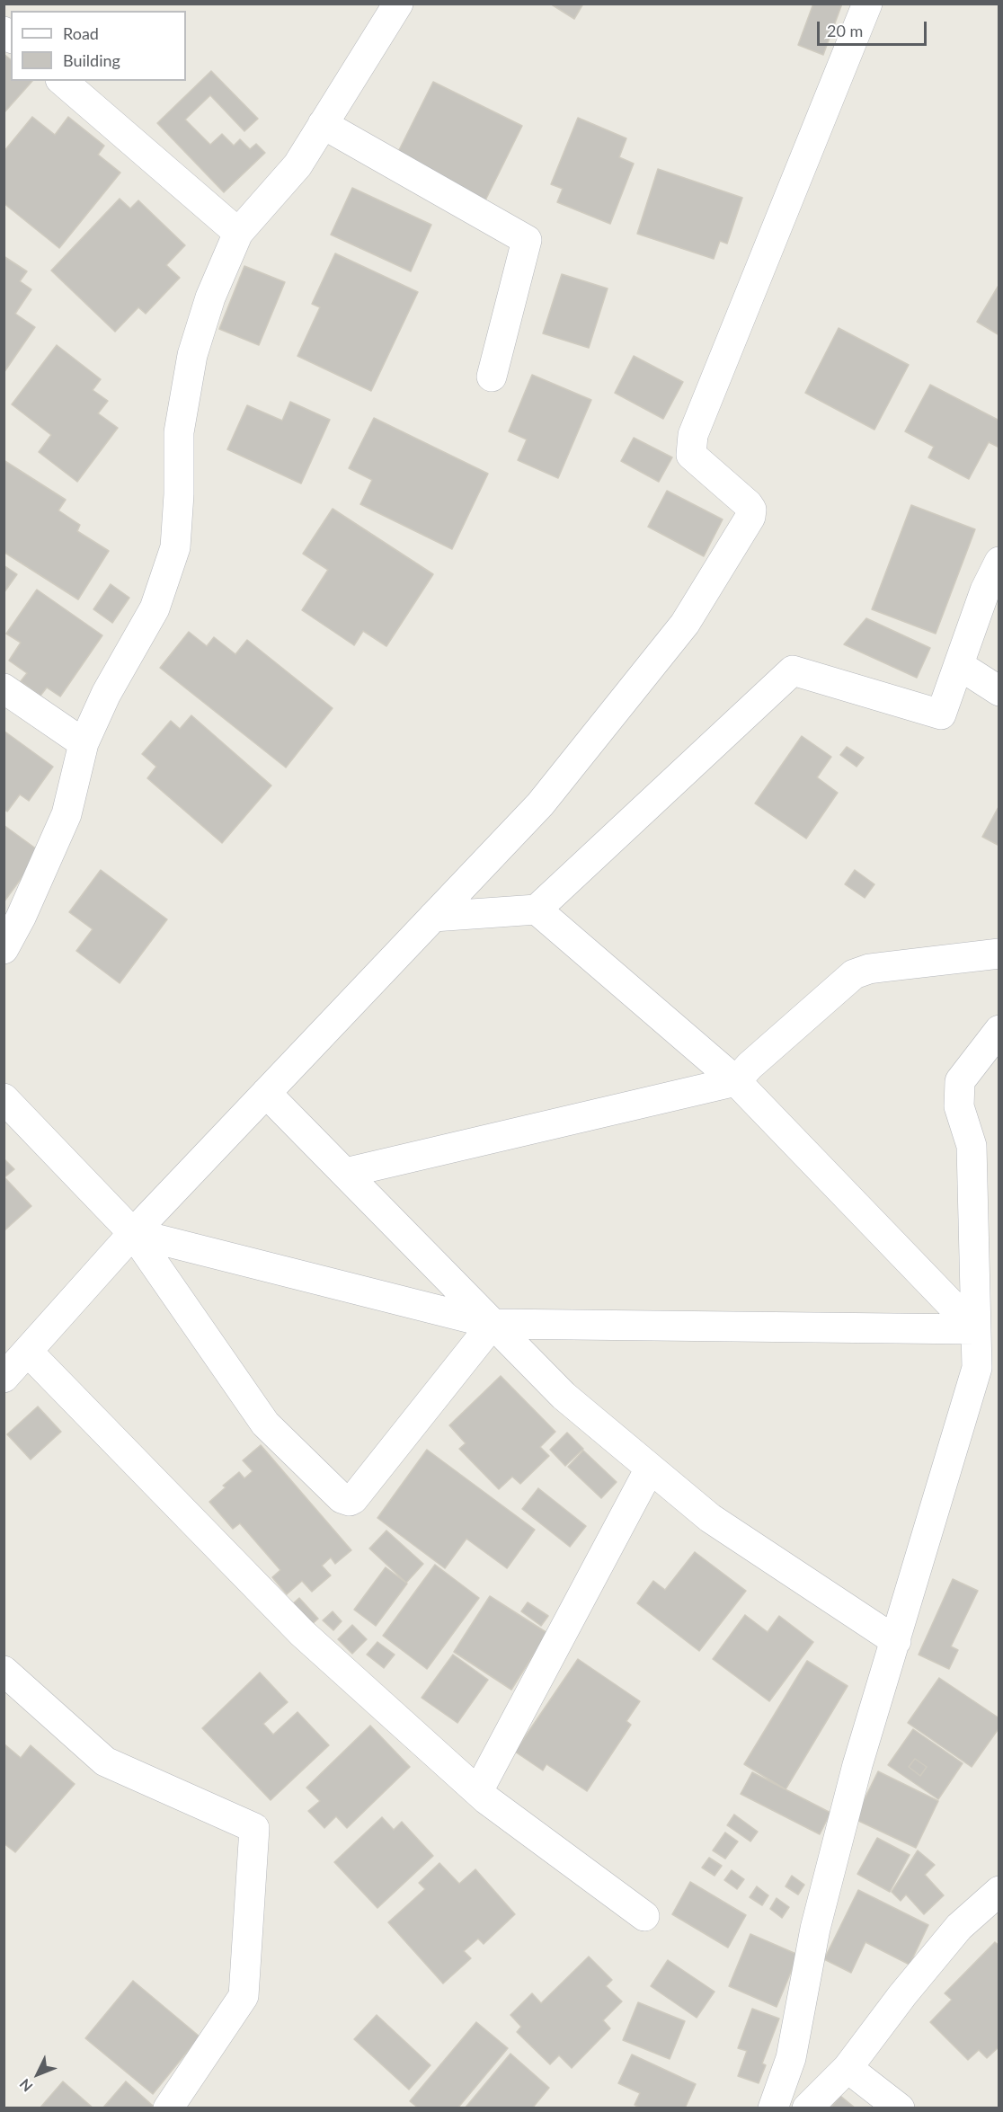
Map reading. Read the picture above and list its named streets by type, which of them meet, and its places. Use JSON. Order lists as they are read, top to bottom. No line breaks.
{"legend":["Road","Building"],"scale_bar":"20 m","north":"bottom left"}
